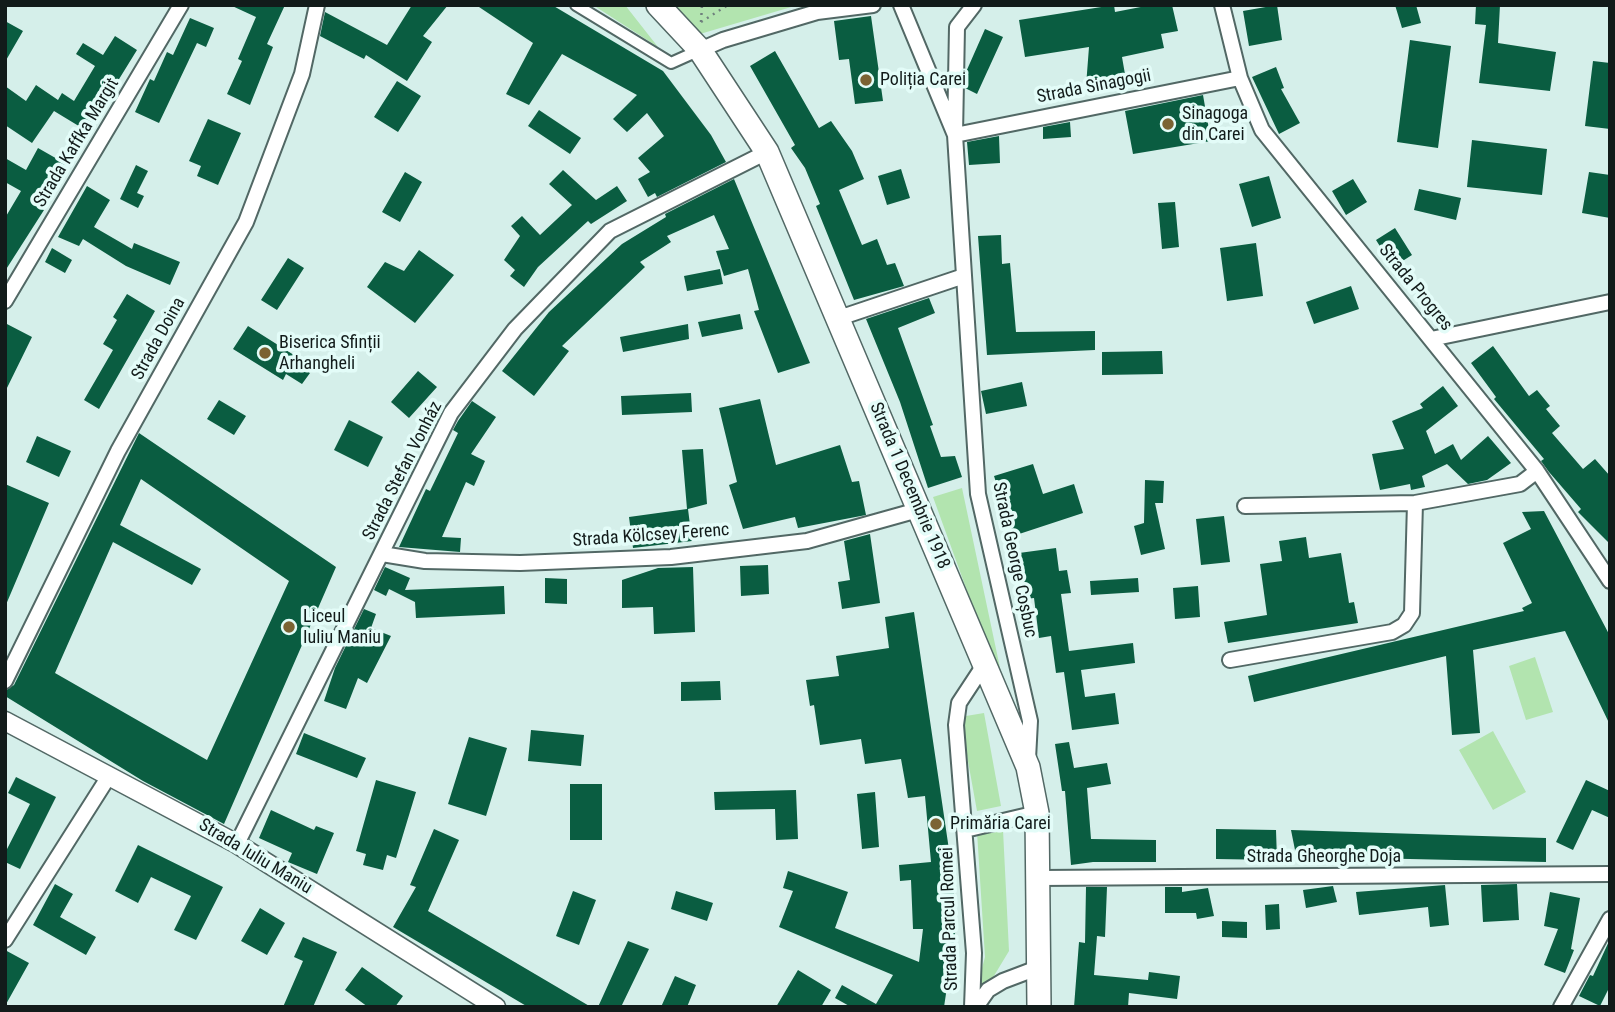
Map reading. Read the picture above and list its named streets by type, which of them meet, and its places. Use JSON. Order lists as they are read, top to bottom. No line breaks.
{"streets":{"main road":["Strada 1 Decembrie 1918"],"street":["Strada Sinagogii","Strada Kaffka Margit","Strada Progres","Strada Doina","Strada Stefan Vonház","Strada Kölcsey Ferenc","Strada George Coșbuc","Strada Iuliu Maniu","Strada Gheorghe Doja","Strada Parcul Romei"]},"crossings":[["Strada Sinagogii","Strada Progres"],["Strada Sinagogii","Strada George Coșbuc"],["Strada Stefan Vonház","Strada 1 Decembrie 1918"],["Strada Stefan Vonház","Strada Kölcsey Ferenc"],["Strada Stefan Vonház","Strada Iuliu Maniu"],["Strada 1 Decembrie 1918","Strada Kölcsey Ferenc"],["Strada 1 Decembrie 1918","Strada George Coșbuc"],["Strada 1 Decembrie 1918","Strada Gheorghe Doja"],["Strada 1 Decembrie 1918","Strada Parcul Romei"]],"places":["Poliția Carei","Sinagoga din Carei","Biserica Sfinții Arhangheli","Liceul Iuliu Maniu","Primăria Carei"]}
